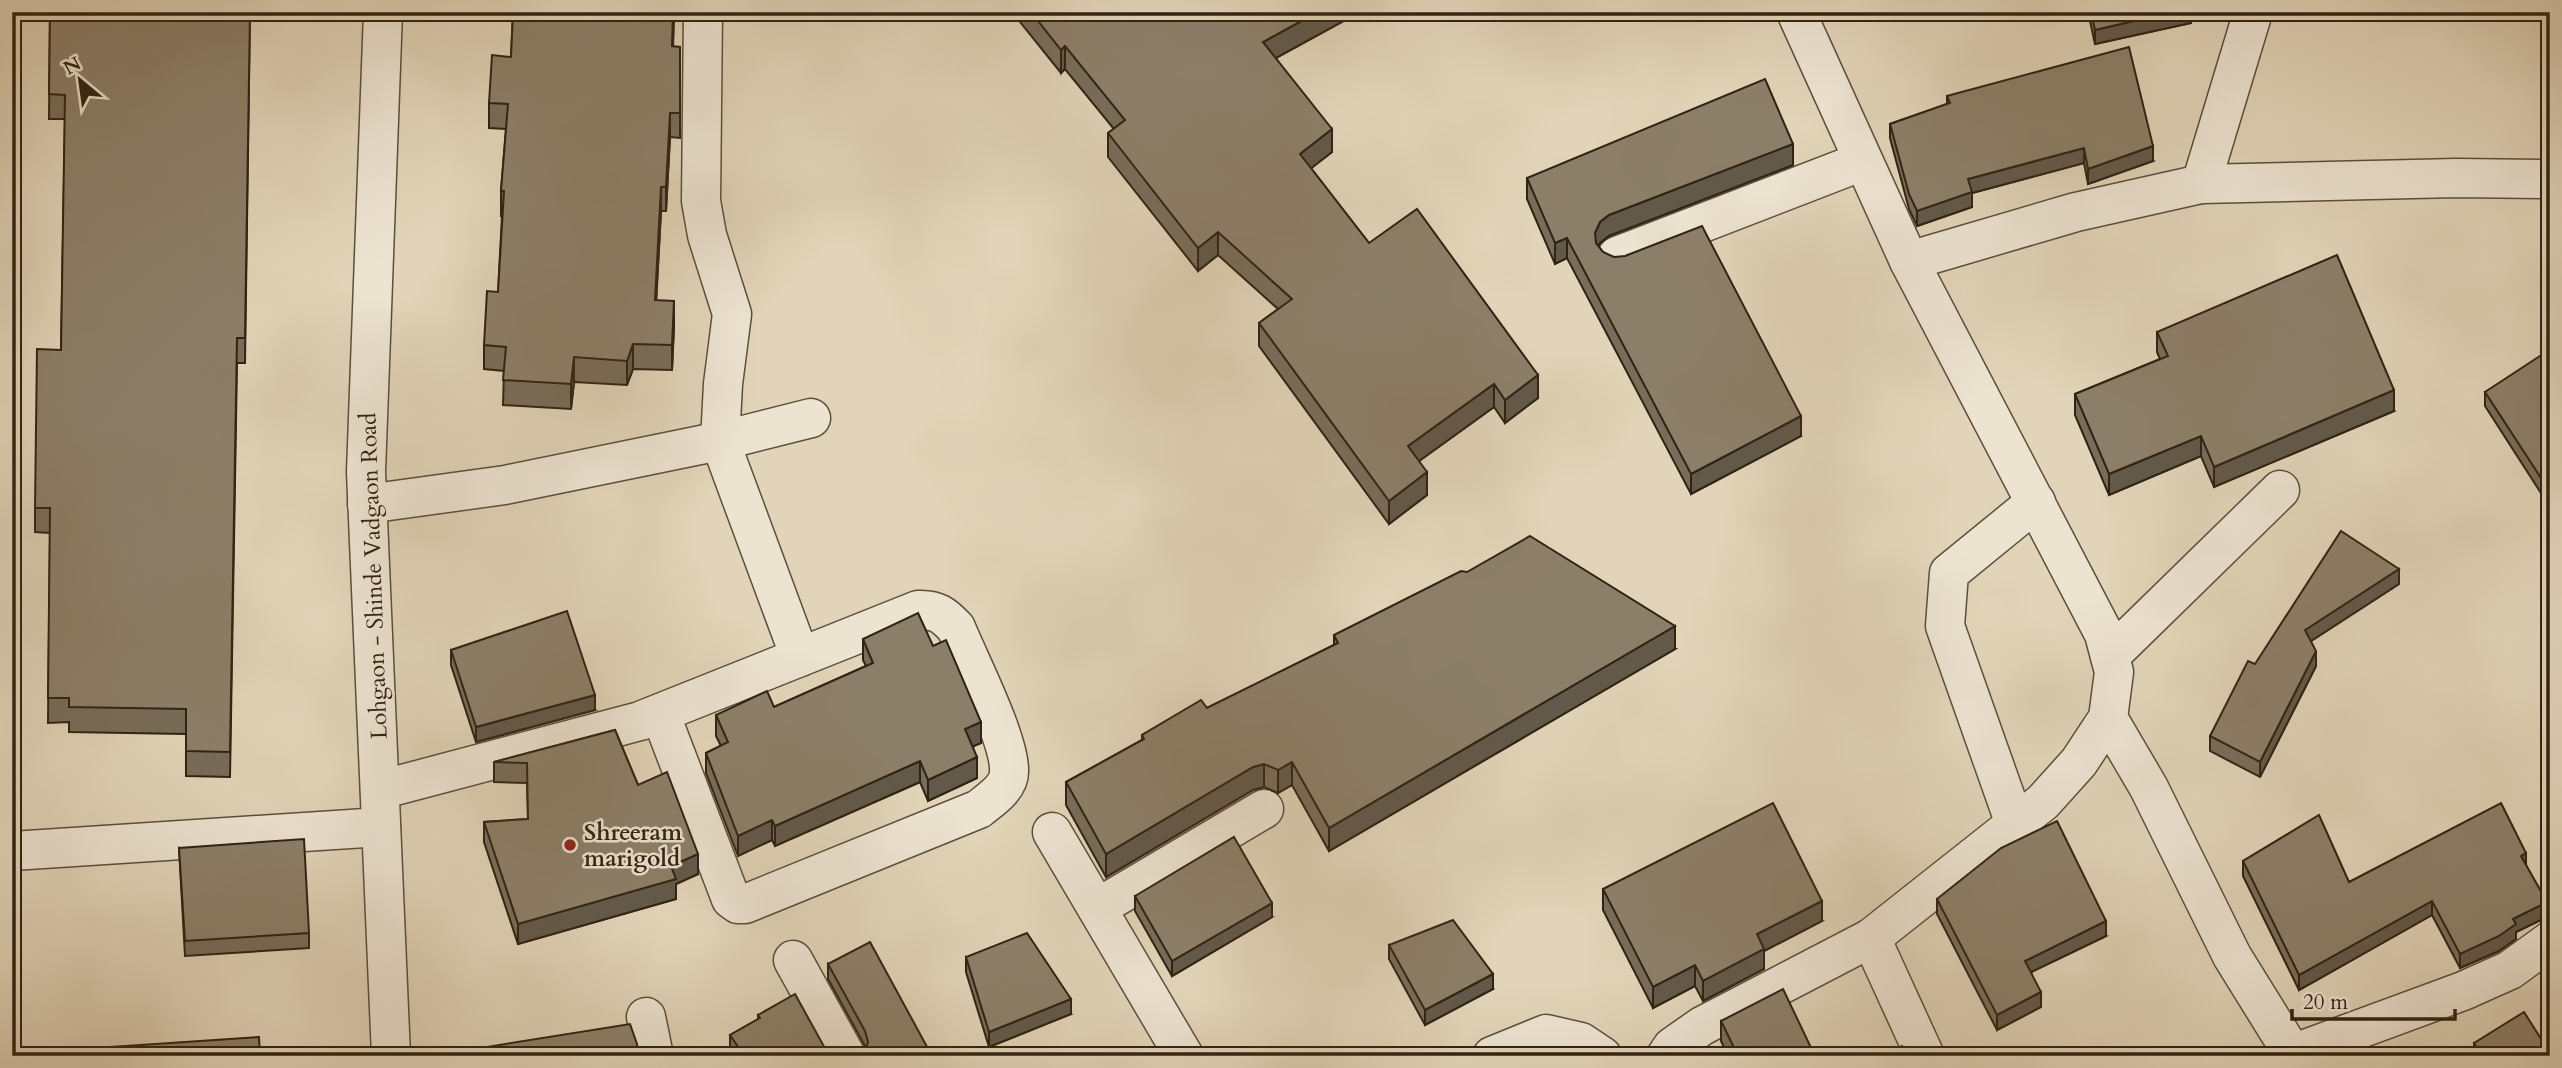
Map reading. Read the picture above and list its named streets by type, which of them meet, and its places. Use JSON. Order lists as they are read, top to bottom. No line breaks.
{"streets":{"street":["Lohgaon - Shinde Vadgaon Road"]},"places":["Shreeram marigold"],"scale_bar":"20 m","north":"top left"}
